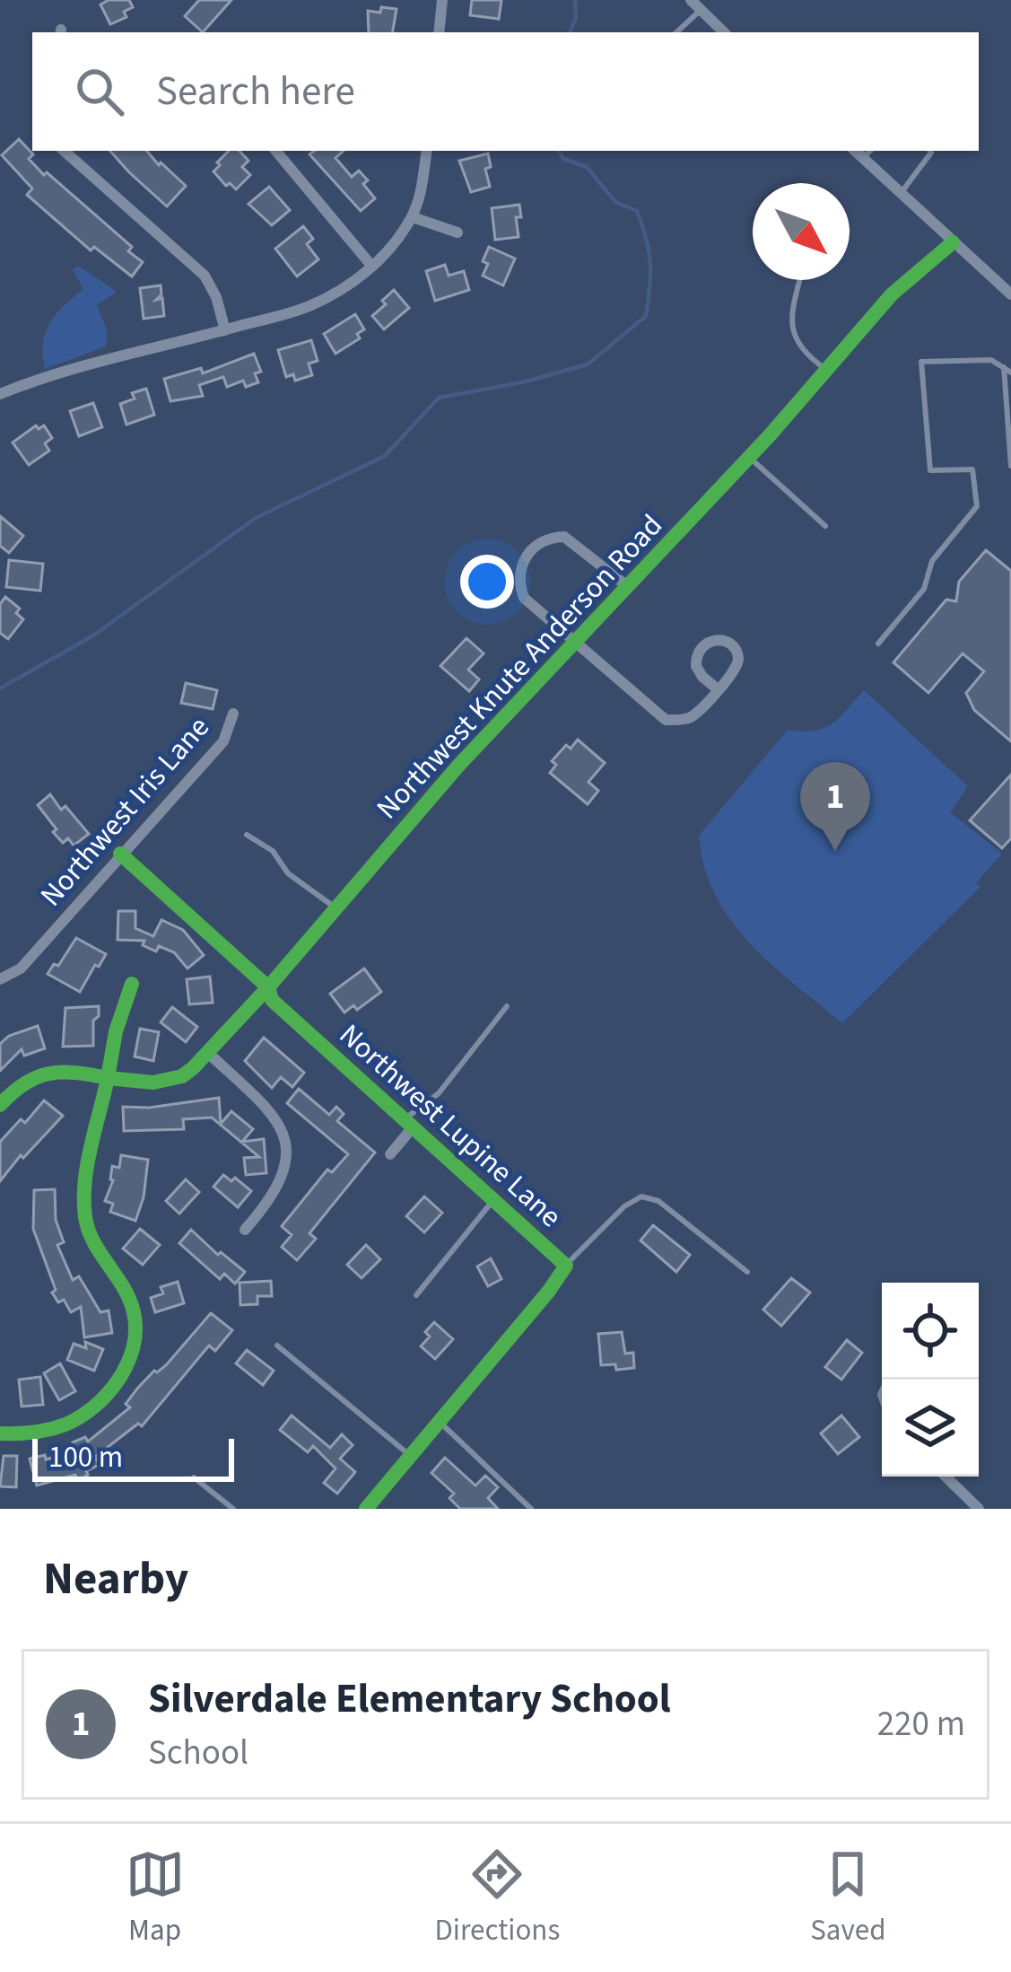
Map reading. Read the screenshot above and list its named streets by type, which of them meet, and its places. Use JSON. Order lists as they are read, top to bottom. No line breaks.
{"streets":{"street":["Northwest Knute Anderson Road","Northwest Iris Lane","Northwest Lupine Lane"]},"crossings":[["Northwest Knute Anderson Road","Northwest Lupine Lane"],["Northwest Iris Lane","Northwest Lupine Lane"]],"scale_bar":"100 m","north":"bottom right","page":{"search":"Search here","pins":"1","scale":"100 m","heading":"Nearby","list":[{"mark":"1","name":"Silverdale Elementary School","note":"School","value":"220 m"}],"nav":["Map","Directions","Saved"]}}
